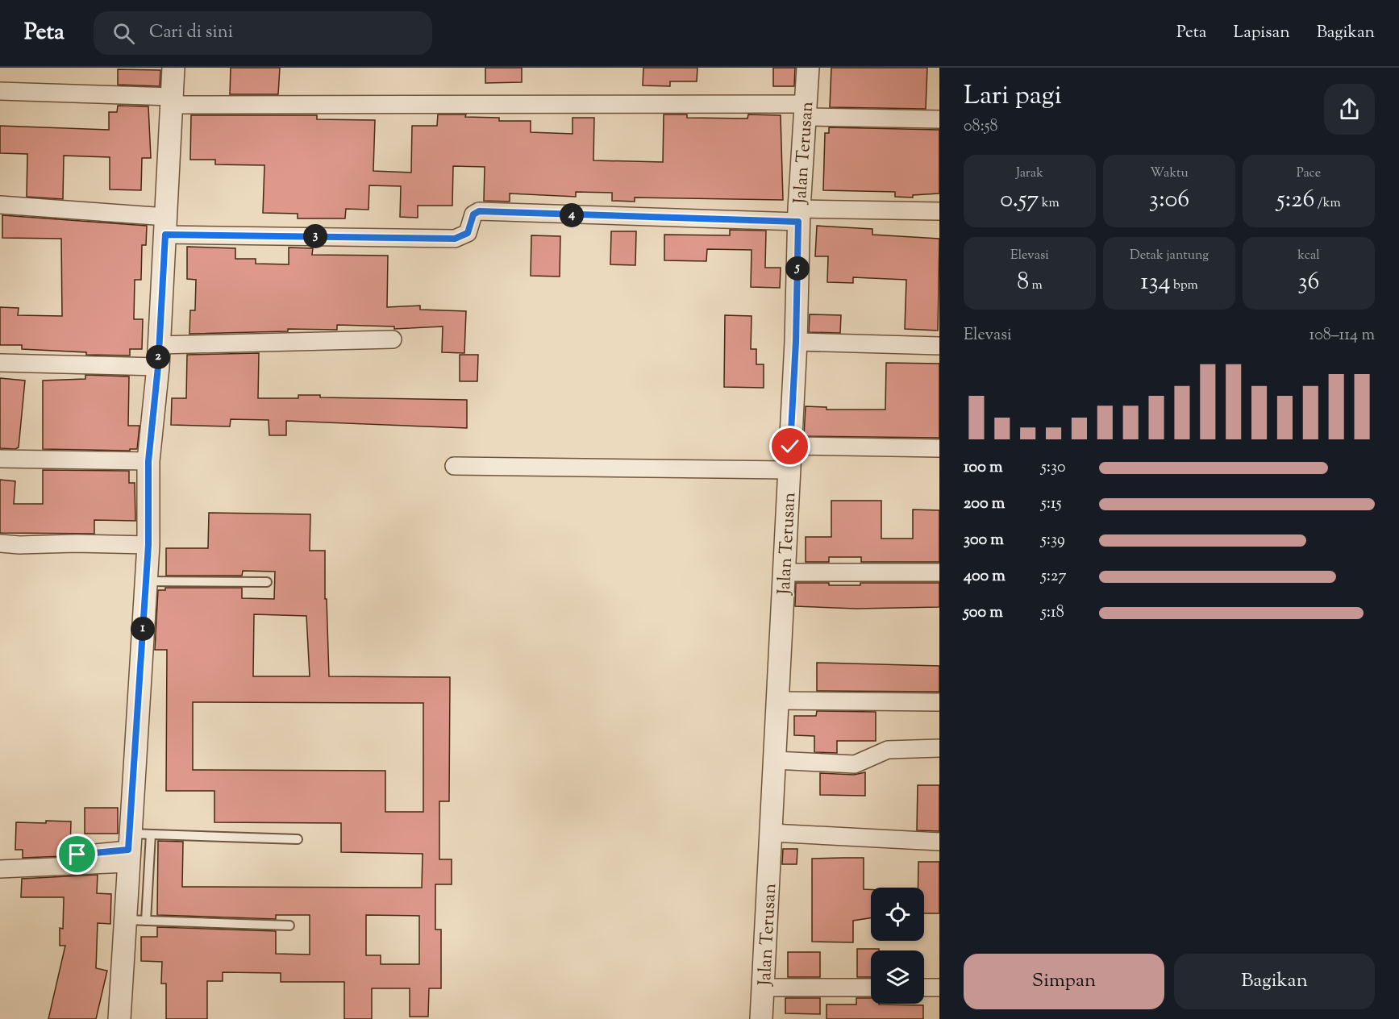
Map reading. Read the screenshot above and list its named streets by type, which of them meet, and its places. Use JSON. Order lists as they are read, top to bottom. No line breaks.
{"streets":{"street":["Jalan Terusan"]},"page":{"header":"Peta","search":"Cari di sini","nav":["Peta","Lapisan","Bagikan"],"heading":["Lari pagi","08:58"],"stats":[["Jarak","0.57 km"],["Waktu","3:06"],["Pace","5:26 /km"],["Elevasi","8 m"],["Detak jantung","134 bpm"],["kcal","36"]],"pins":["4","3","5","2","1"],"chart":["Elevasi","108–114 m"],"list":[{"name":"100 m","note":"5:30"},{"name":"200 m","note":"5:15"},{"name":"300 m","note":"5:39"},{"name":"400 m","note":"5:27"},{"name":"500 m","note":"5:18"}],"buttons":["Simpan","Bagikan"]}}
